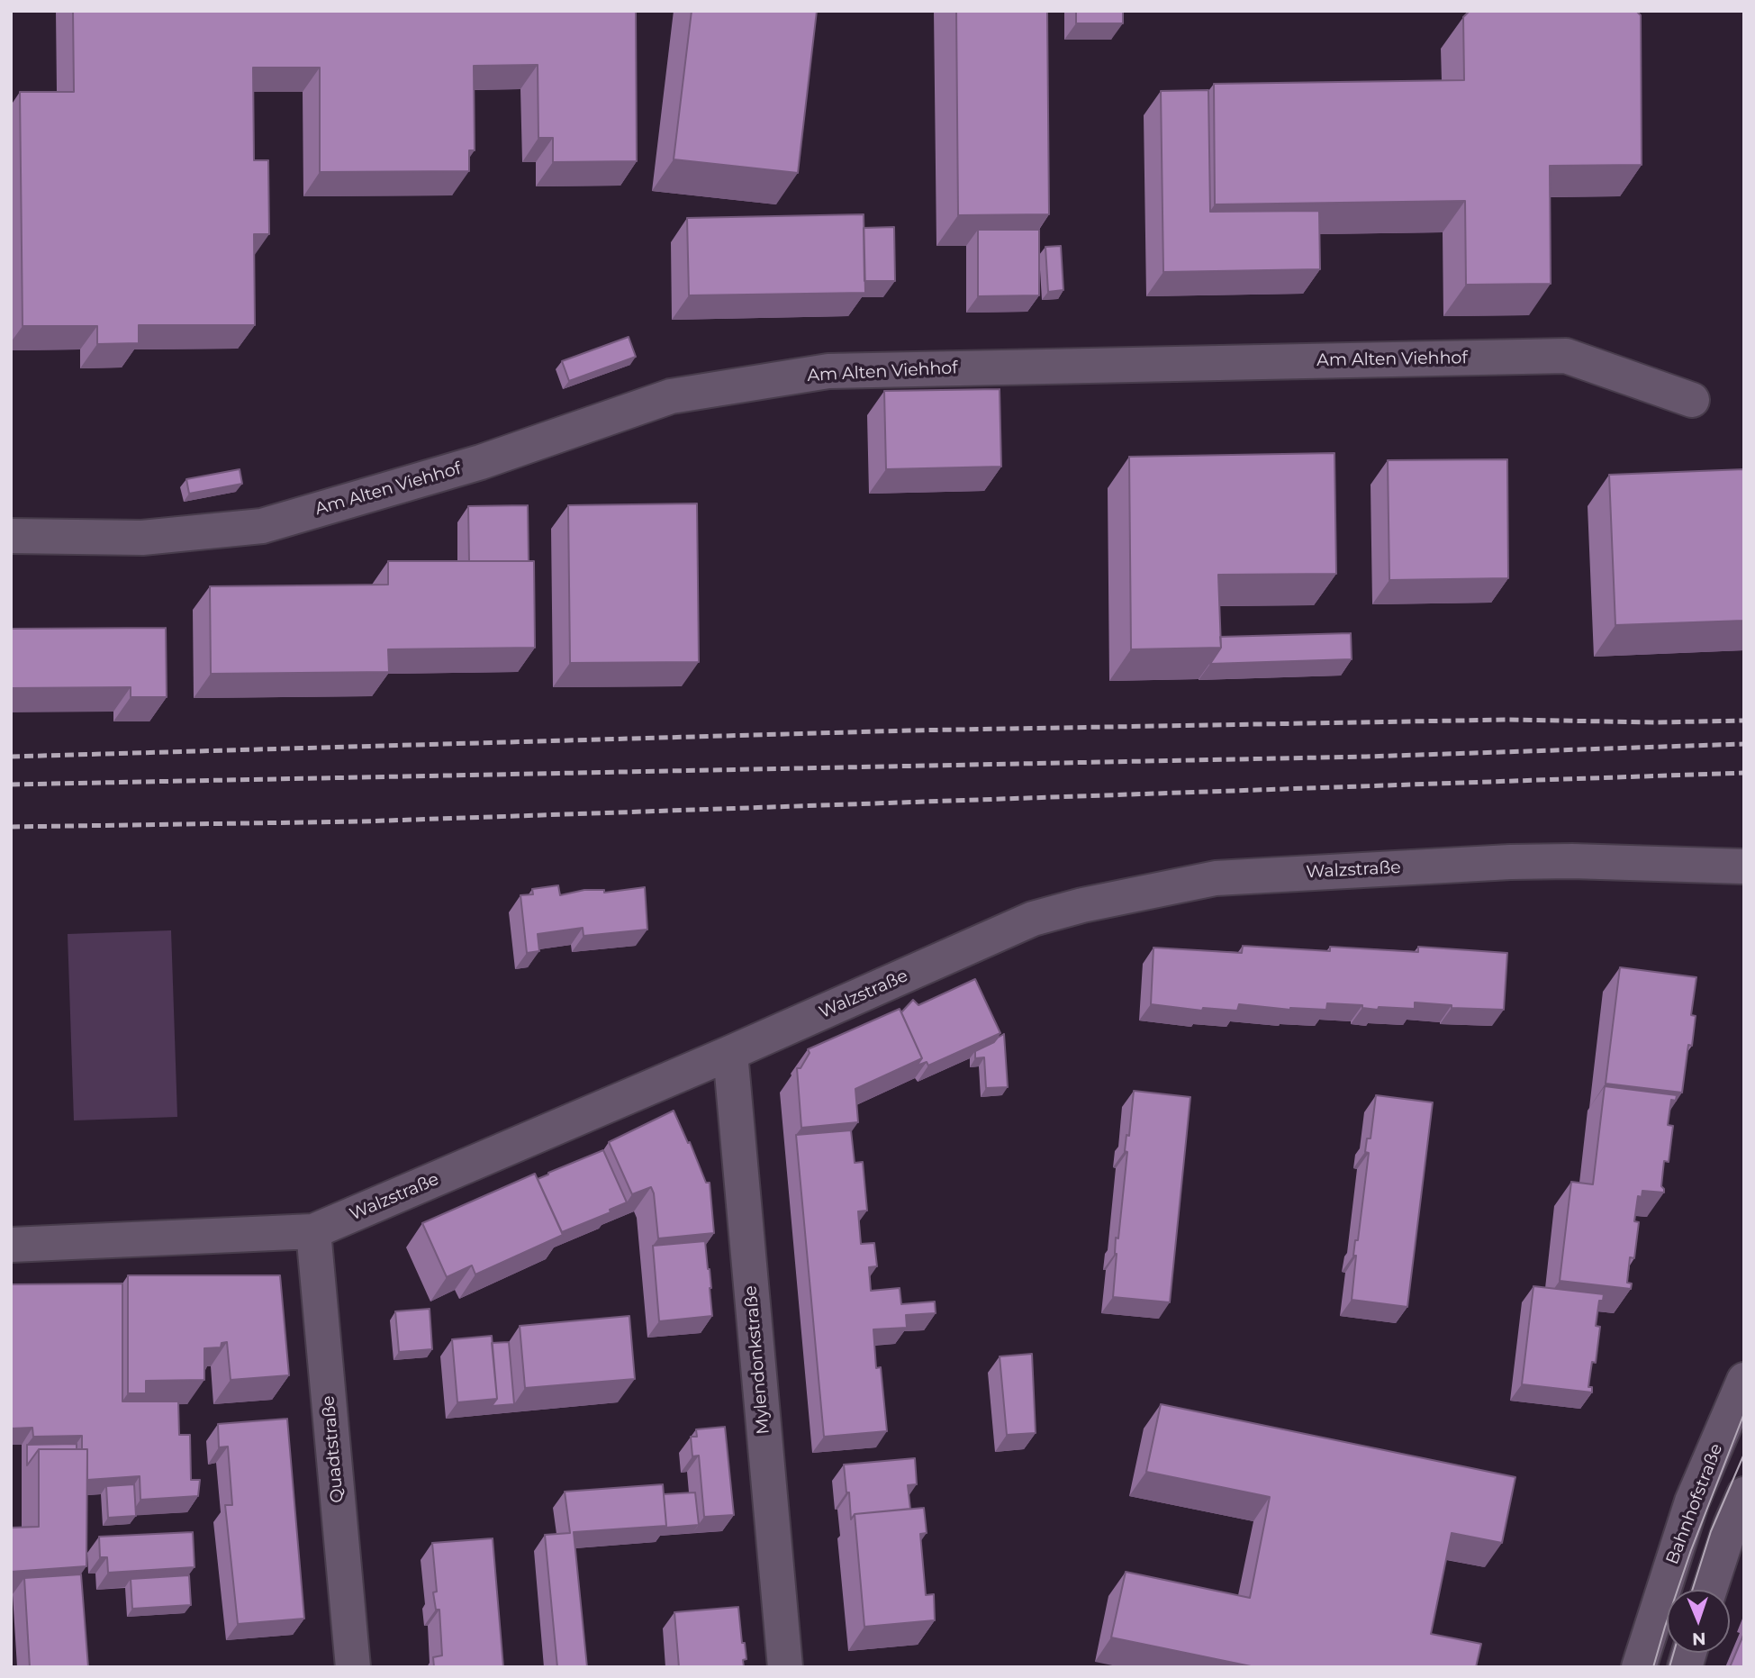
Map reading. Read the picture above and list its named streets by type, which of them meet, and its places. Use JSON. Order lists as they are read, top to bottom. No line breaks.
{"streets":{"street":["Am Alten Viehhof","Walzstraße","Mylendonkstraße","Quadtstraße","Bahnhofstraße"]},"crossings":[["Walzstraße","Mylendonkstraße"],["Walzstraße","Quadtstraße"]],"north":"bottom"}
